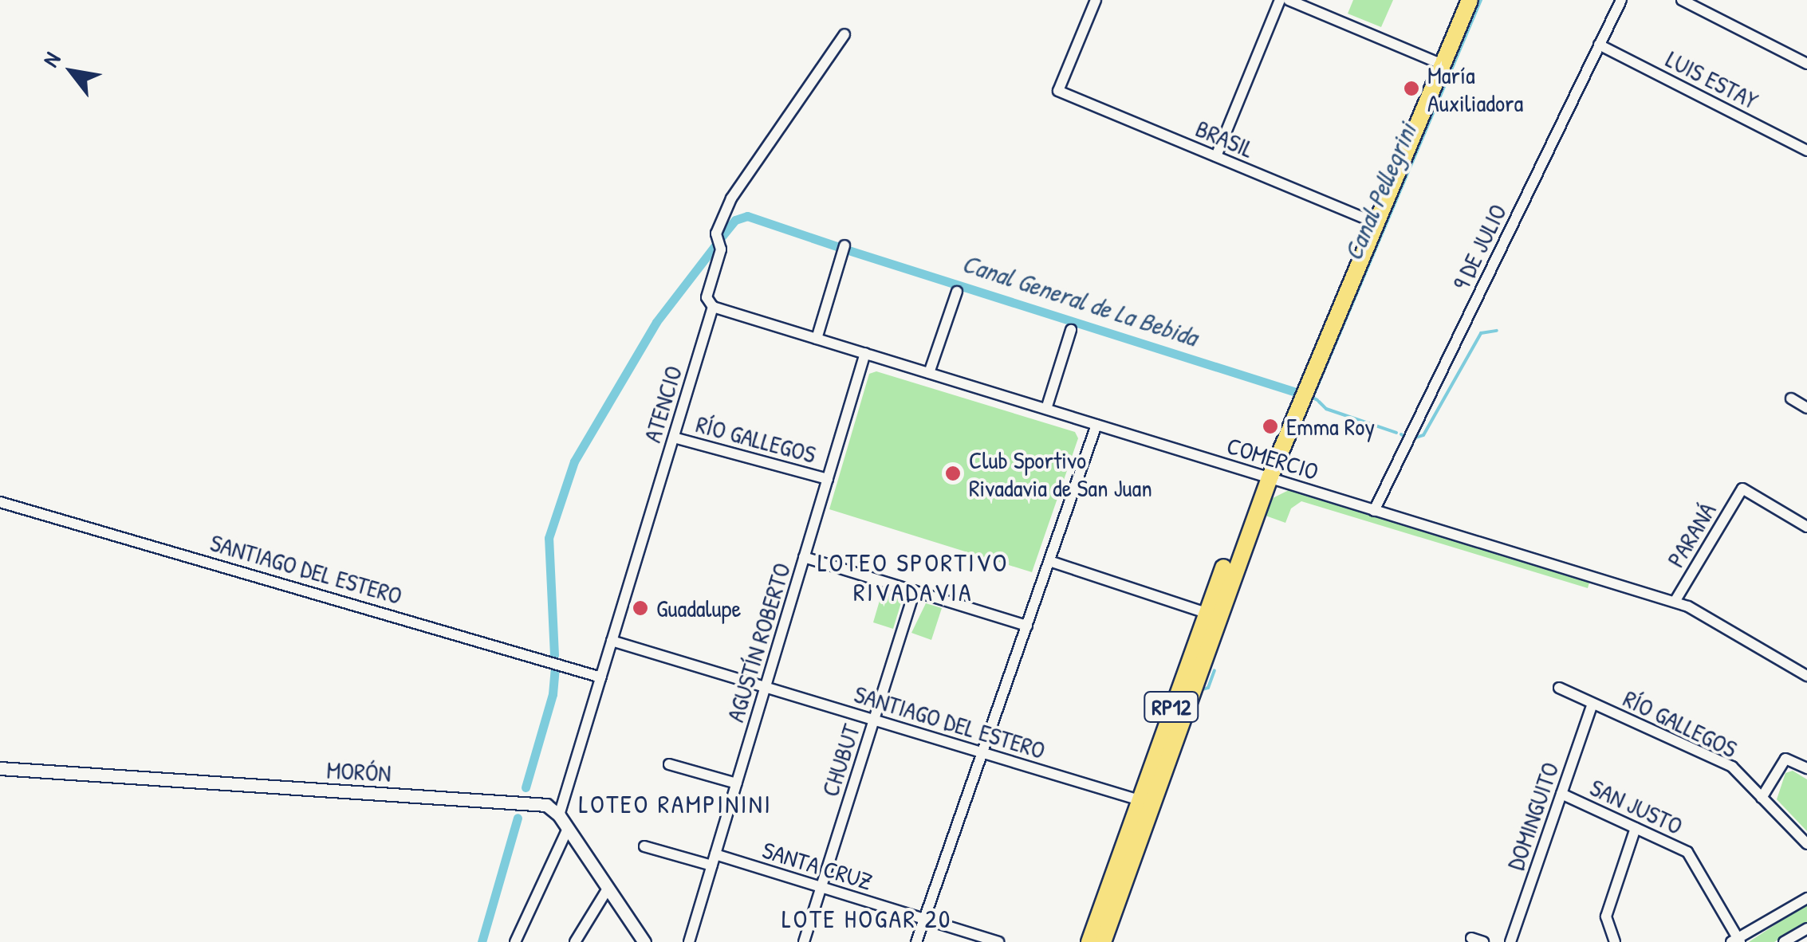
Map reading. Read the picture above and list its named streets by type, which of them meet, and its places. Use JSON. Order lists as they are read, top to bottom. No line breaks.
{"streets":{"main road":["RP12"],"street":["LUIS ESTAY","BRASIL","9 DE JULIO","ATENCIO","RÍO GALLEGOS","COMERCIO","PARANÁ","SANTIAGO DEL ESTERO","AGUSTÍN ROBERTO","CHUBUT","MORÓN","SAN JUSTO","DOMINGUITO","SANTA CRUZ"]},"crossings":[["LUIS ESTAY","9 DE JULIO"],["BRASIL","RP12"],["9 DE JULIO","COMERCIO"],["ATENCIO","RÍO GALLEGOS"],["ATENCIO","COMERCIO"],["ATENCIO","SANTIAGO DEL ESTERO"],["ATENCIO","MORÓN"],["RÍO GALLEGOS","AGUSTÍN ROBERTO"],["RÍO GALLEGOS","DOMINGUITO"],["COMERCIO","PARANÁ"],["COMERCIO","AGUSTÍN ROBERTO"],["COMERCIO","RP12"],["SANTIAGO DEL ESTERO","AGUSTÍN ROBERTO"],["SANTIAGO DEL ESTERO","RP12"],["SANTIAGO DEL ESTERO","CHUBUT"],["AGUSTÍN ROBERTO","SANTA CRUZ"],["CHUBUT","SANTA CRUZ"],["SAN JUSTO","DOMINGUITO"]],"districts":["LOTEO SPORTIVO RIVADAVIA","LOTEO RAMPININI","LOTE HOGAR 20"],"water":["Canal Pellegrini","Canal General de La Bebida"],"places":["María Auxiliadora","Emma Roy","Club Sportivo Rivadavia de San Juan","Guadalupe"],"north":"top left"}
